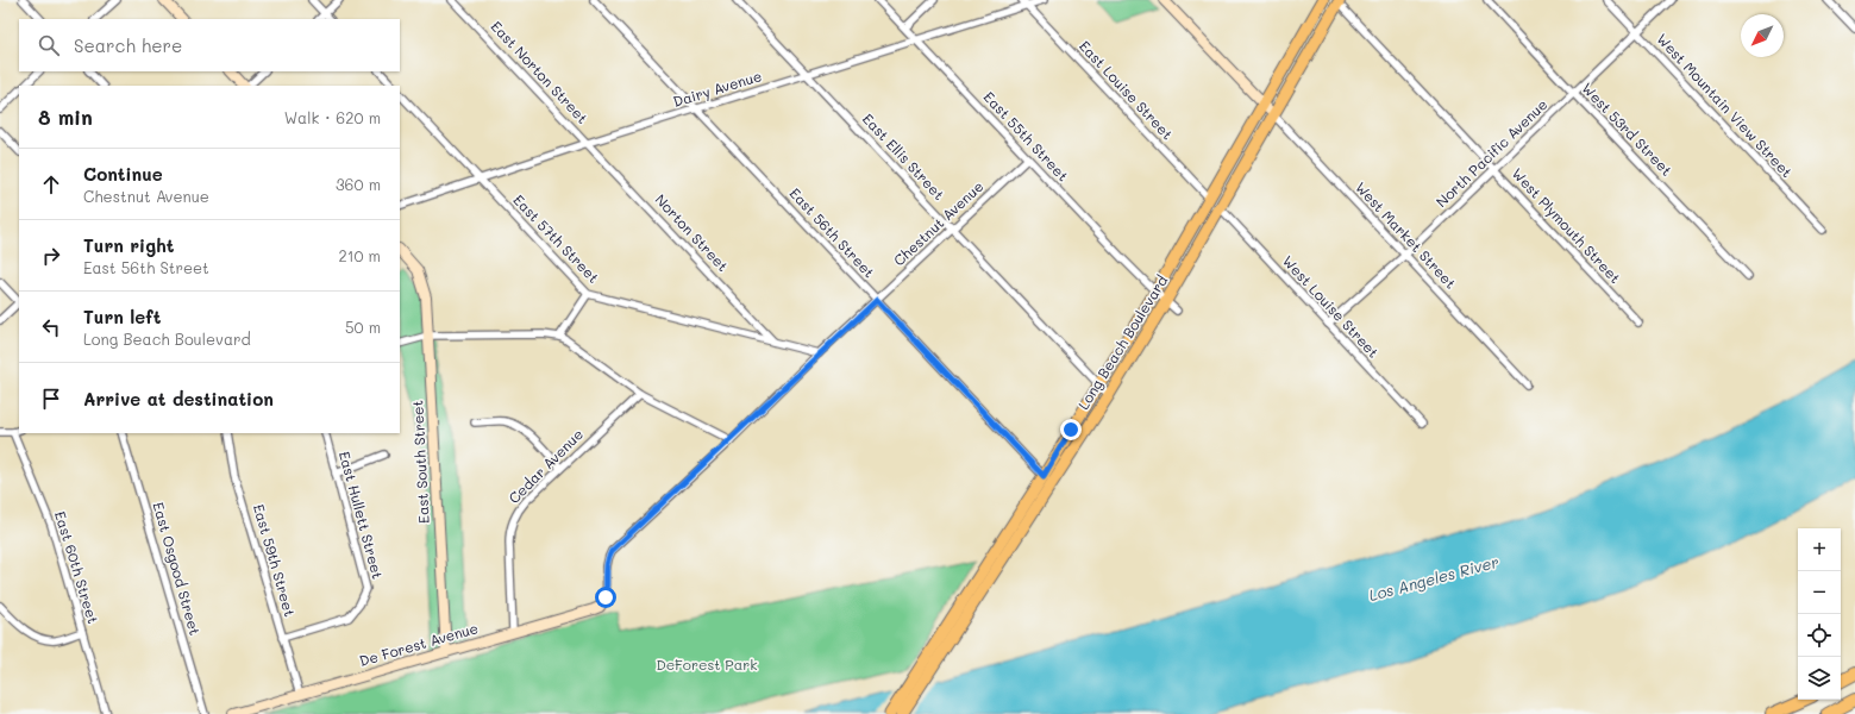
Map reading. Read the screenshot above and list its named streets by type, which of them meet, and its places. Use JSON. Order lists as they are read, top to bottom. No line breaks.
{"streets":{"main road":["Long Beach Boulevard"],"street":["East Norton Street","Dairy Avenue","East Louise Street","West Mountain View Street","West 53rd Street","East 55th Street","North Pacific Avenue","East Ellis Street","Chestnut Avenue","West Plymouth Street","Norton Street","East 56th Street","West Market Street","East 57th Street","West Louise Street","East South Street","Cedar Avenue","East Hullett Street","East 59th Street","East 60th Street","East Osgood Street","De Forest Avenue"]},"crossings":[["East Norton Street","Dairy Avenue"],["East Norton Street","Norton Street"],["Dairy Avenue","East Louise Street"],["Dairy Avenue","East 55th Street"],["Dairy Avenue","East Ellis Street"],["Dairy Avenue","Norton Street"],["Dairy Avenue","East 56th Street"],["Dairy Avenue","East 57th Street"],["East Louise Street","Long Beach Boulevard"],["West Mountain View Street","North Pacific Avenue"],["West 53rd Street","North Pacific Avenue"],["East 55th Street","Chestnut Avenue"],["East 55th Street","Long Beach Boulevard"],["North Pacific Avenue","West Plymouth Street"],["North Pacific Avenue","West Market Street"],["North Pacific Avenue","West Louise Street"],["East Ellis Street","Chestnut Avenue"],["East Ellis Street","Long Beach Boulevard"],["Chestnut Avenue","East 56th Street"],["Chestnut Avenue","East 57th Street"],["Chestnut Avenue","De Forest Avenue"],["West Plymouth Street","Long Beach Boulevard"],["Norton Street","East 57th Street"],["East 56th Street","Long Beach Boulevard"],["West Market Street","Long Beach Boulevard"],["West Louise Street","Long Beach Boulevard"],["East South Street","De Forest Avenue"],["Cedar Avenue","De Forest Avenue"],["East Hullett Street","East 59th Street"],["East 59th Street","De Forest Avenue"]],"water":["Los Angeles River"],"parks":["DeForest Park"],"north":"bottom left","page":{"search":"Search here","heading":["8 min","Walk · 620 m"],"list":[["Continue","Chestnut Avenue","360 m"],["Turn right","East 56th Street","210 m"],["Turn left","Long Beach Boulevard","50 m"],"Arrive at destination"],"map_buttons":["+","−"]}}
